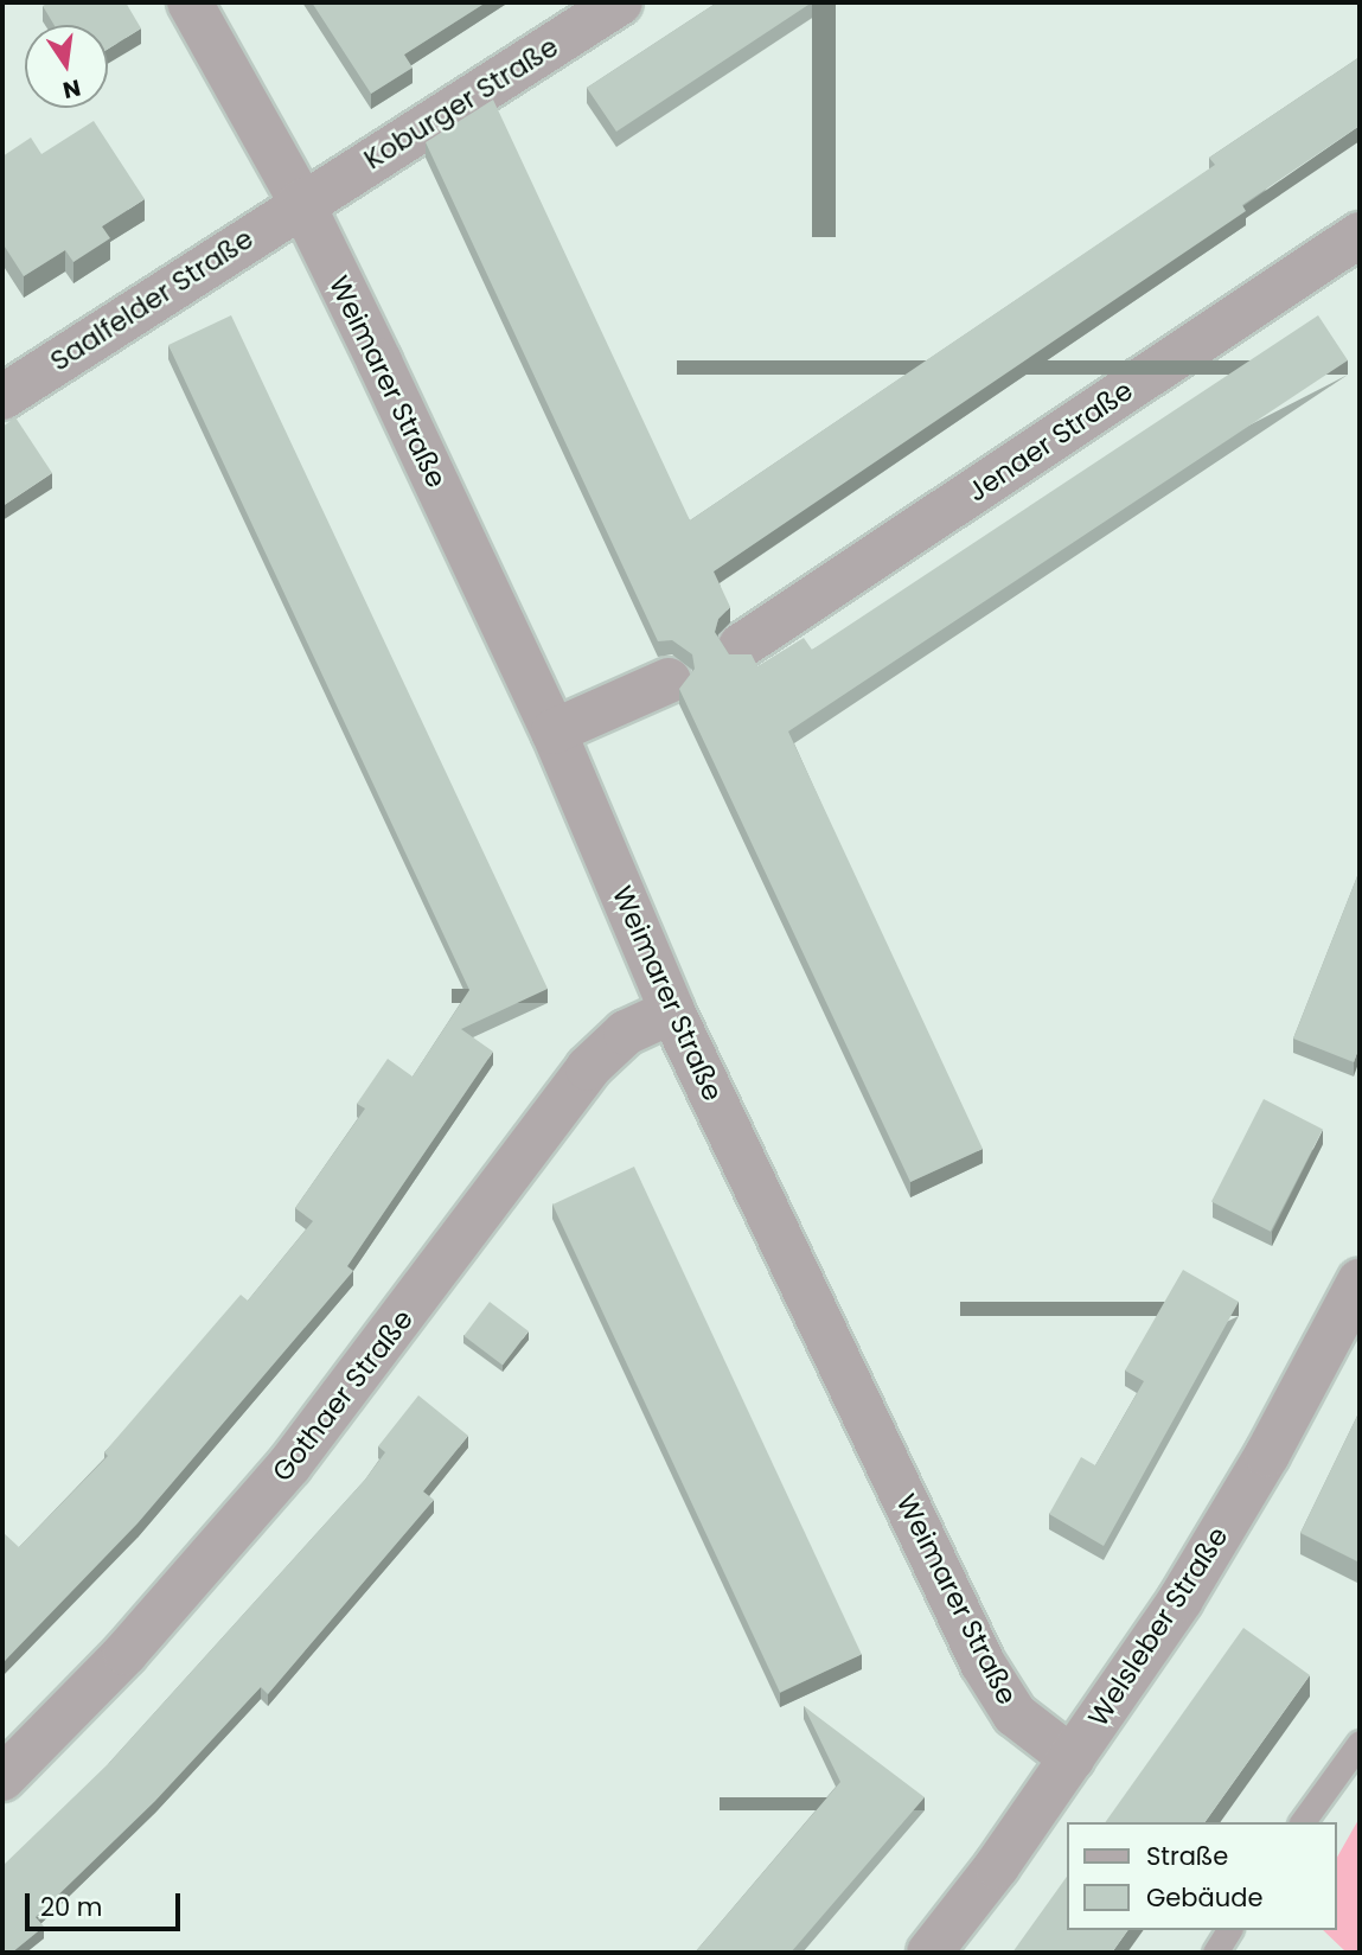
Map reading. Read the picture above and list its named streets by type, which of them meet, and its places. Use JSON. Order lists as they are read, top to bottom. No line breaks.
{"streets":{"street":["Koburger Straße","Saalfelder Straße","Weimarer Straße","Jenaer Straße","Gothaer Straße","Welsleber Straße"]},"crossings":[["Koburger Straße","Saalfelder Straße"],["Koburger Straße","Weimarer Straße"],["Saalfelder Straße","Weimarer Straße"],["Weimarer Straße","Gothaer Straße"],["Weimarer Straße","Welsleber Straße"]],"legend":["Straße","Gebäude"],"scale_bar":"20 m","north":"bottom"}
